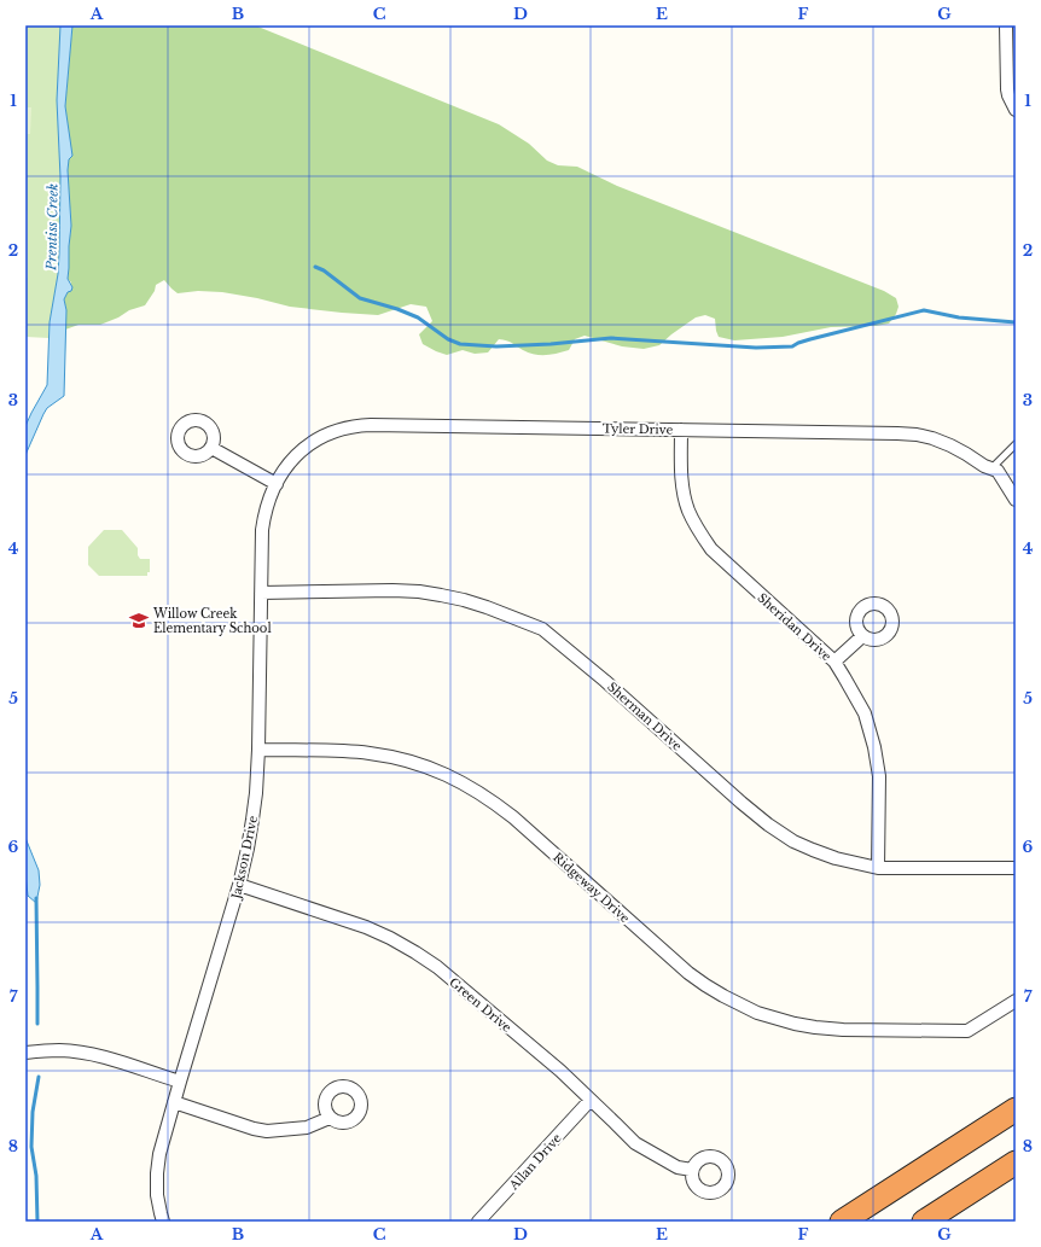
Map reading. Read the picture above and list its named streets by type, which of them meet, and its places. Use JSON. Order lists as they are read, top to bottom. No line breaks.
{"streets":{"street":["Tyler Drive","Sheridan Drive","Sherman Drive","Jackson Drive","Ridgeway Drive","Green Drive","Allan Drive"]},"crossings":[["Tyler Drive","Sheridan Drive"],["Tyler Drive","Jackson Drive"],["Sheridan Drive","Sherman Drive"],["Sherman Drive","Jackson Drive"],["Jackson Drive","Ridgeway Drive"],["Jackson Drive","Green Drive"],["Green Drive","Allan Drive"]],"water":["Prentiss Creek"],"places":{"school or university":["Willow Creek Elementary School"]},"grid":{"columns":["A","B","C","D","E","F","G"],"rows":["1","2","3","4","5","6","7","8"]}}
